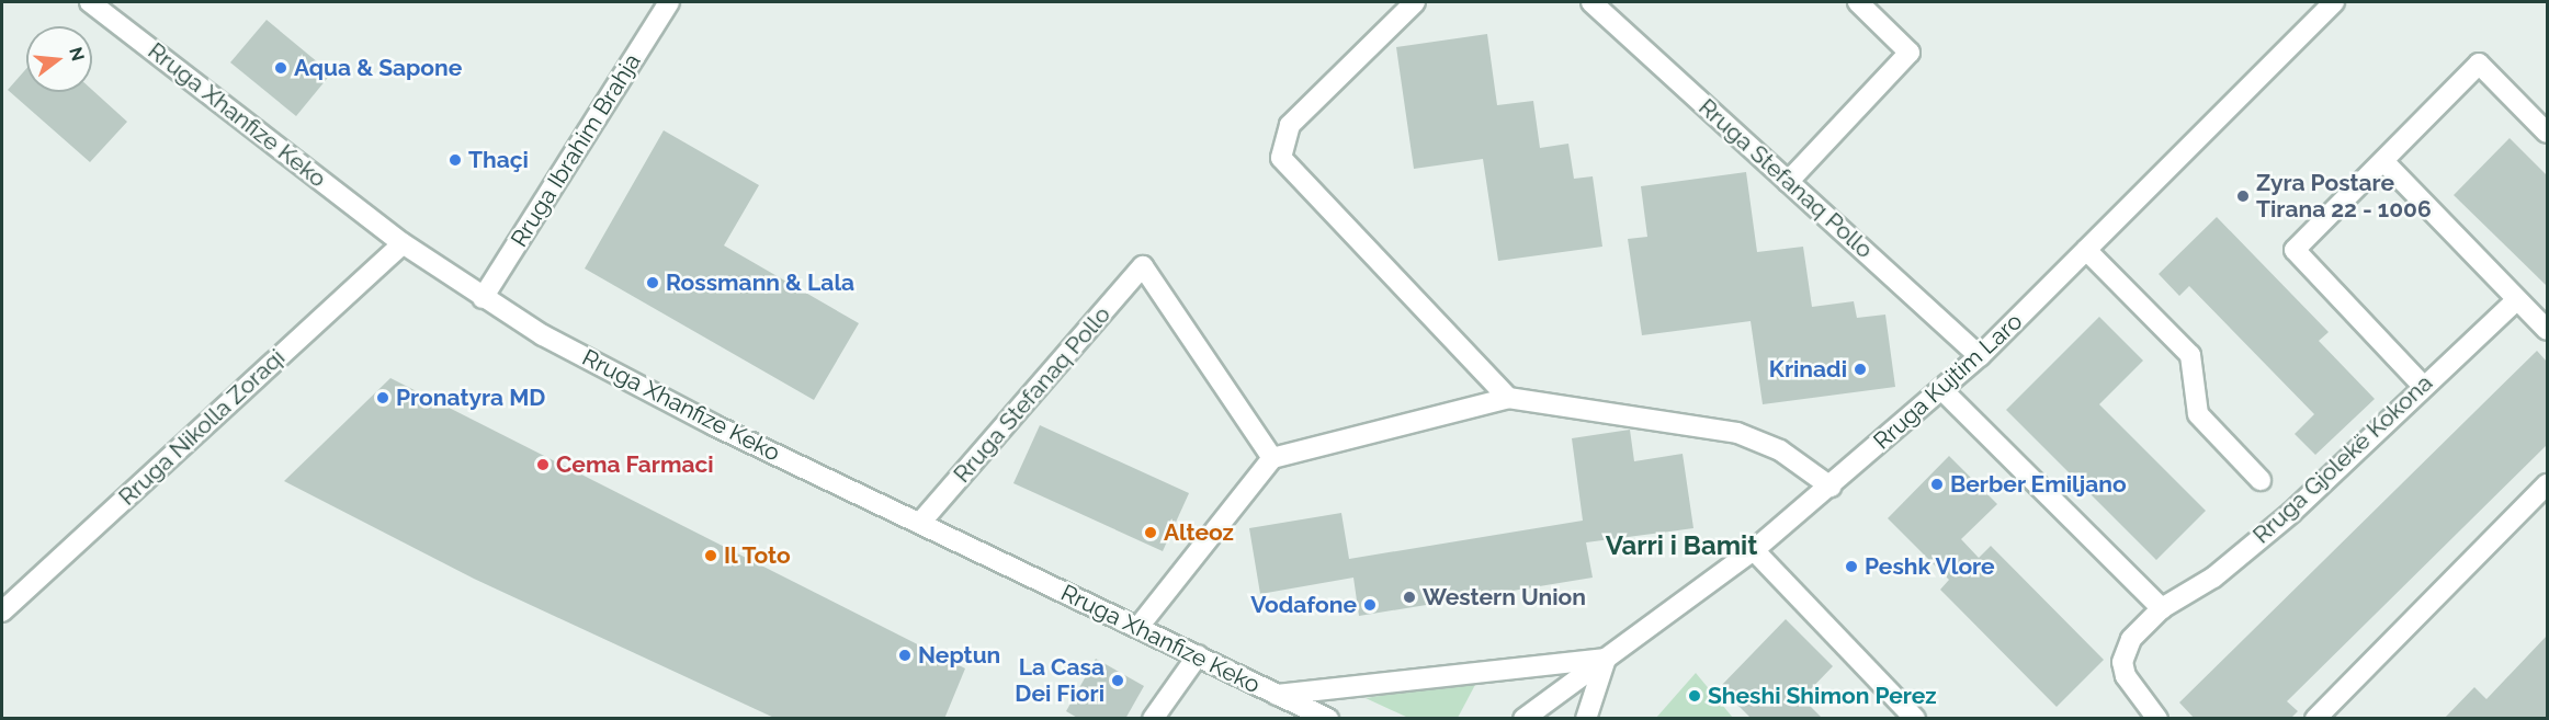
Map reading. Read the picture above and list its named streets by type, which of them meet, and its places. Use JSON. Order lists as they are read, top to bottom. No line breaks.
{"streets":{"street":["Rruga Xhanfize Keko","Rruga Ibrahim Brahja","Rruga Stefanaq Pollo","Rruga Kujtim Laro","Rruga Nikolla Zoraqi","Rruga Gjolekë Kokona"]},"crossings":[["Rruga Xhanfize Keko","Rruga Ibrahim Brahja"],["Rruga Xhanfize Keko","Rruga Stefanaq Pollo"],["Rruga Xhanfize Keko","Rruga Nikolla Zoraqi"],["Rruga Stefanaq Pollo","Rruga Kujtim Laro"]],"districts":["Varri i Bamit"],"places":["Aqua & Sapone","Thaçi","Zyra Postare Tirana 22 - 1006","Rossmann & Lala","Krinadi","Pronatyra MD","Cema Farmaci","Berber Emiljano","Alteoz","Il Toto","Peshk Vlore","Western Union","Vodafone","Neptun","La Casa Dei Fiori","Sheshi Shimon Perez"],"north":"right"}
